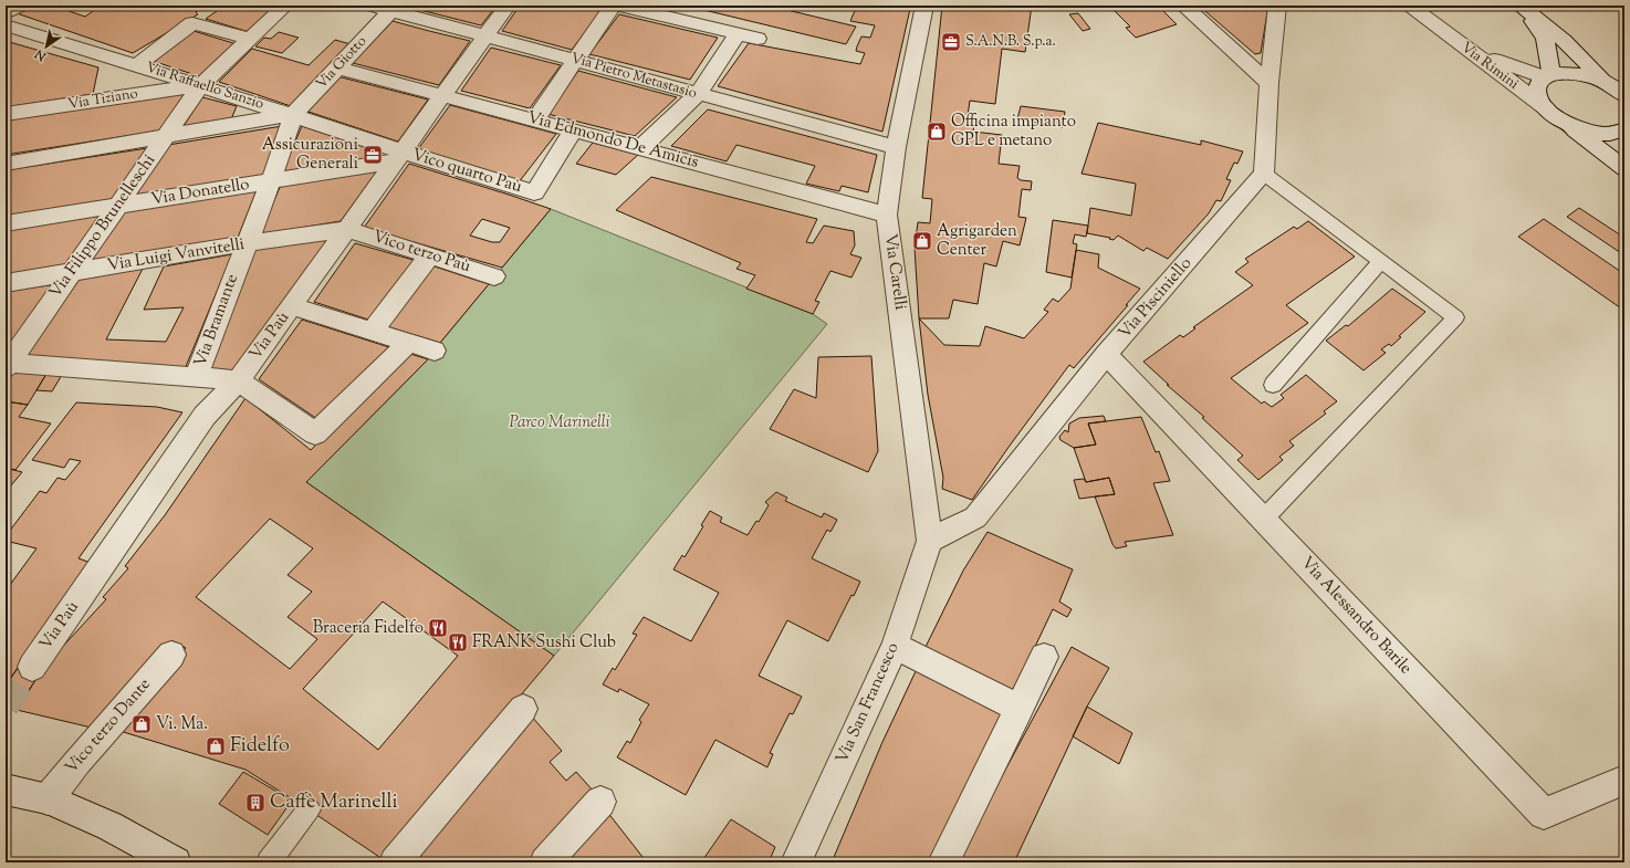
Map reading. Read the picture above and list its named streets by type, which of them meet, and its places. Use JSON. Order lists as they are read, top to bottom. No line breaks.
{"streets":{"street":["Via Giotto","Via Rimini","Via Pietro Metastasio","Via Raffaello Sanzio","Via Tiziano","Via Edmondo De Amicis","Vico quarto Paù","Via Donatello","Via Filippo Brunelleschi","Vico terzo Paù","Via Luigi Vanvitelli","Via Carelli","Via Pisciniello","Via Bramante","Via Paù","Via Alessandro Barile","Via San Francesco","Vico terzo Dante"]},"crossings":[["Via Giotto","Via Pietro Metastasio"],["Via Giotto","Via Raffaello Sanzio"],["Via Giotto","Via Edmondo De Amicis"],["Via Giotto","Via Bramante"],["Via Pietro Metastasio","Via Carelli"],["Via Pietro Metastasio","Via Paù"],["Via Raffaello Sanzio","Via Tiziano"],["Via Raffaello Sanzio","Vico quarto Paù"],["Via Raffaello Sanzio","Via Donatello"],["Via Raffaello Sanzio","Via Filippo Brunelleschi"],["Via Raffaello Sanzio","Via Bramante"],["Via Raffaello Sanzio","Via Paù"],["Via Tiziano","Via Filippo Brunelleschi"],["Via Edmondo De Amicis","Vico quarto Paù"],["Via Edmondo De Amicis","Via Carelli"],["Via Edmondo De Amicis","Via Paù"],["Vico quarto Paù","Via Donatello"],["Vico quarto Paù","Via Paù"],["Via Donatello","Via Filippo Brunelleschi"],["Via Donatello","Via Bramante"],["Via Donatello","Via Paù"],["Via Filippo Brunelleschi","Via Luigi Vanvitelli"],["Vico terzo Paù","Via Luigi Vanvitelli"],["Vico terzo Paù","Via Paù"],["Via Luigi Vanvitelli","Via Bramante"],["Via Luigi Vanvitelli","Via Paù"],["Via Carelli","Via Pisciniello"],["Via Carelli","Via San Francesco"],["Via Pisciniello","Via Alessandro Barile"],["Via Pisciniello","Via San Francesco"]],"parks":["Parco Marinelli"],"places":{"office":["S.A.N.B. S.p.a.","Assicurazioni Generali"],"shop":["Officina impianto GPL e metano","Agrigarden Center","Vi. Ma.","Fidelfo"],"restaurant":["Braceria Fidelfo","FRANK Sushi Club"],"building":["Caffè Marinelli"]},"north":"bottom left"}
